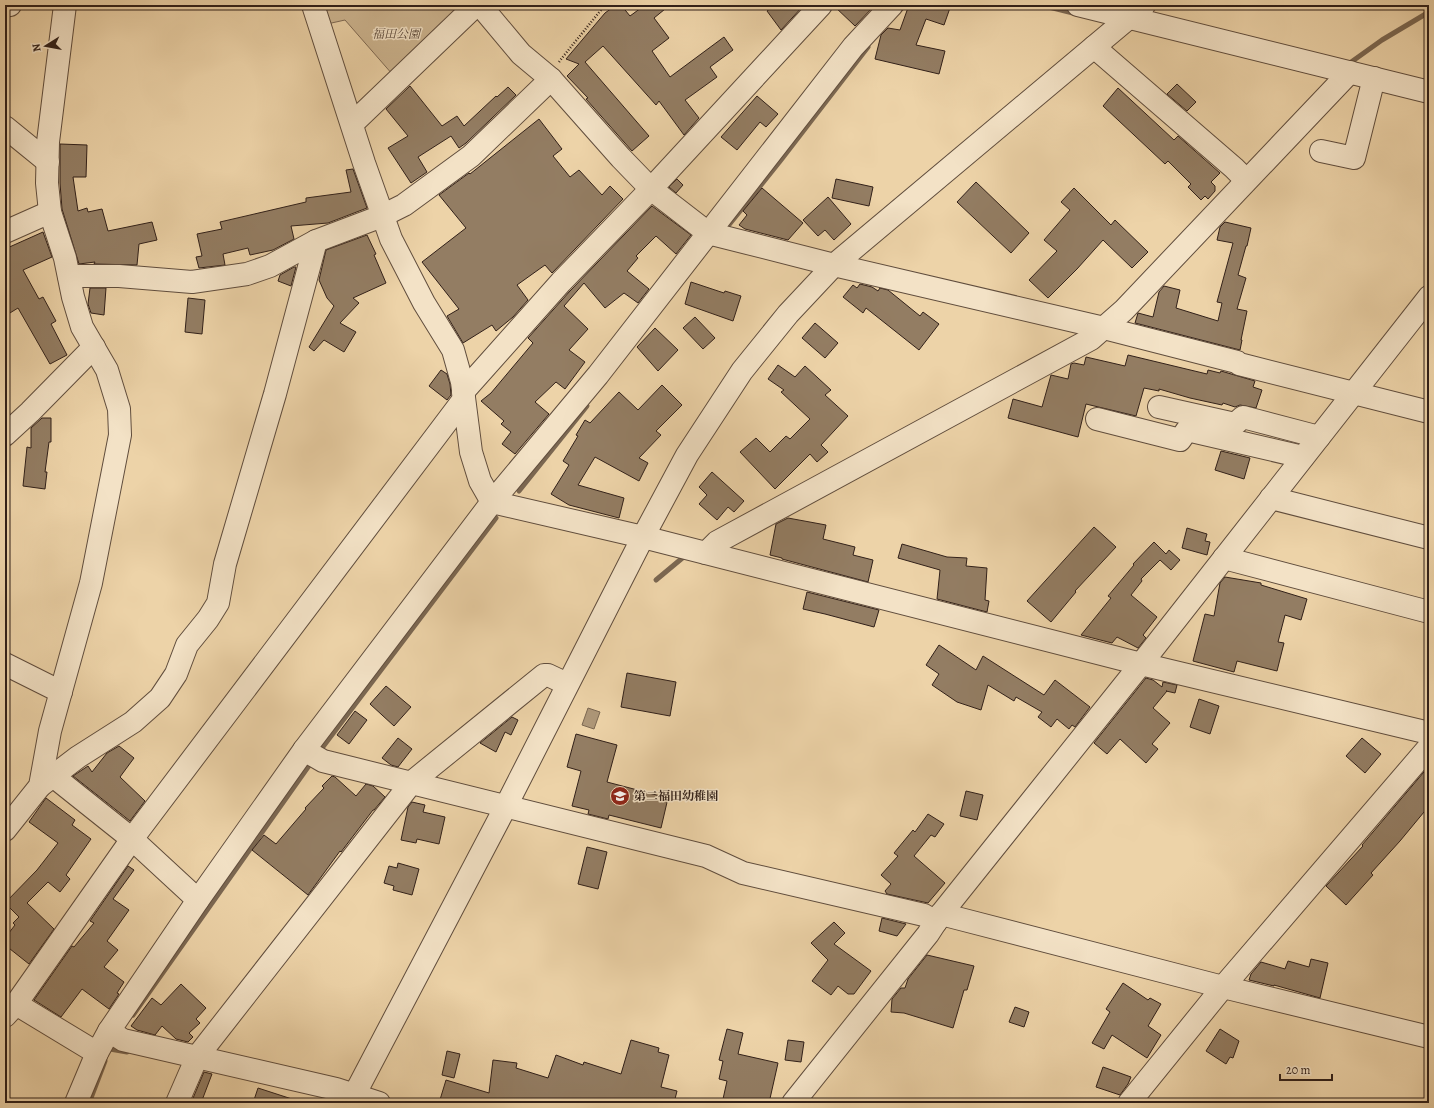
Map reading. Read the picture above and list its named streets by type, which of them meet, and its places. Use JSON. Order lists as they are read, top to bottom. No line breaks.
{"parks":["福田公園"],"places":{"school or university":["第二福田幼稚園"]},"scale_bar":"20 m","north":"left"}
